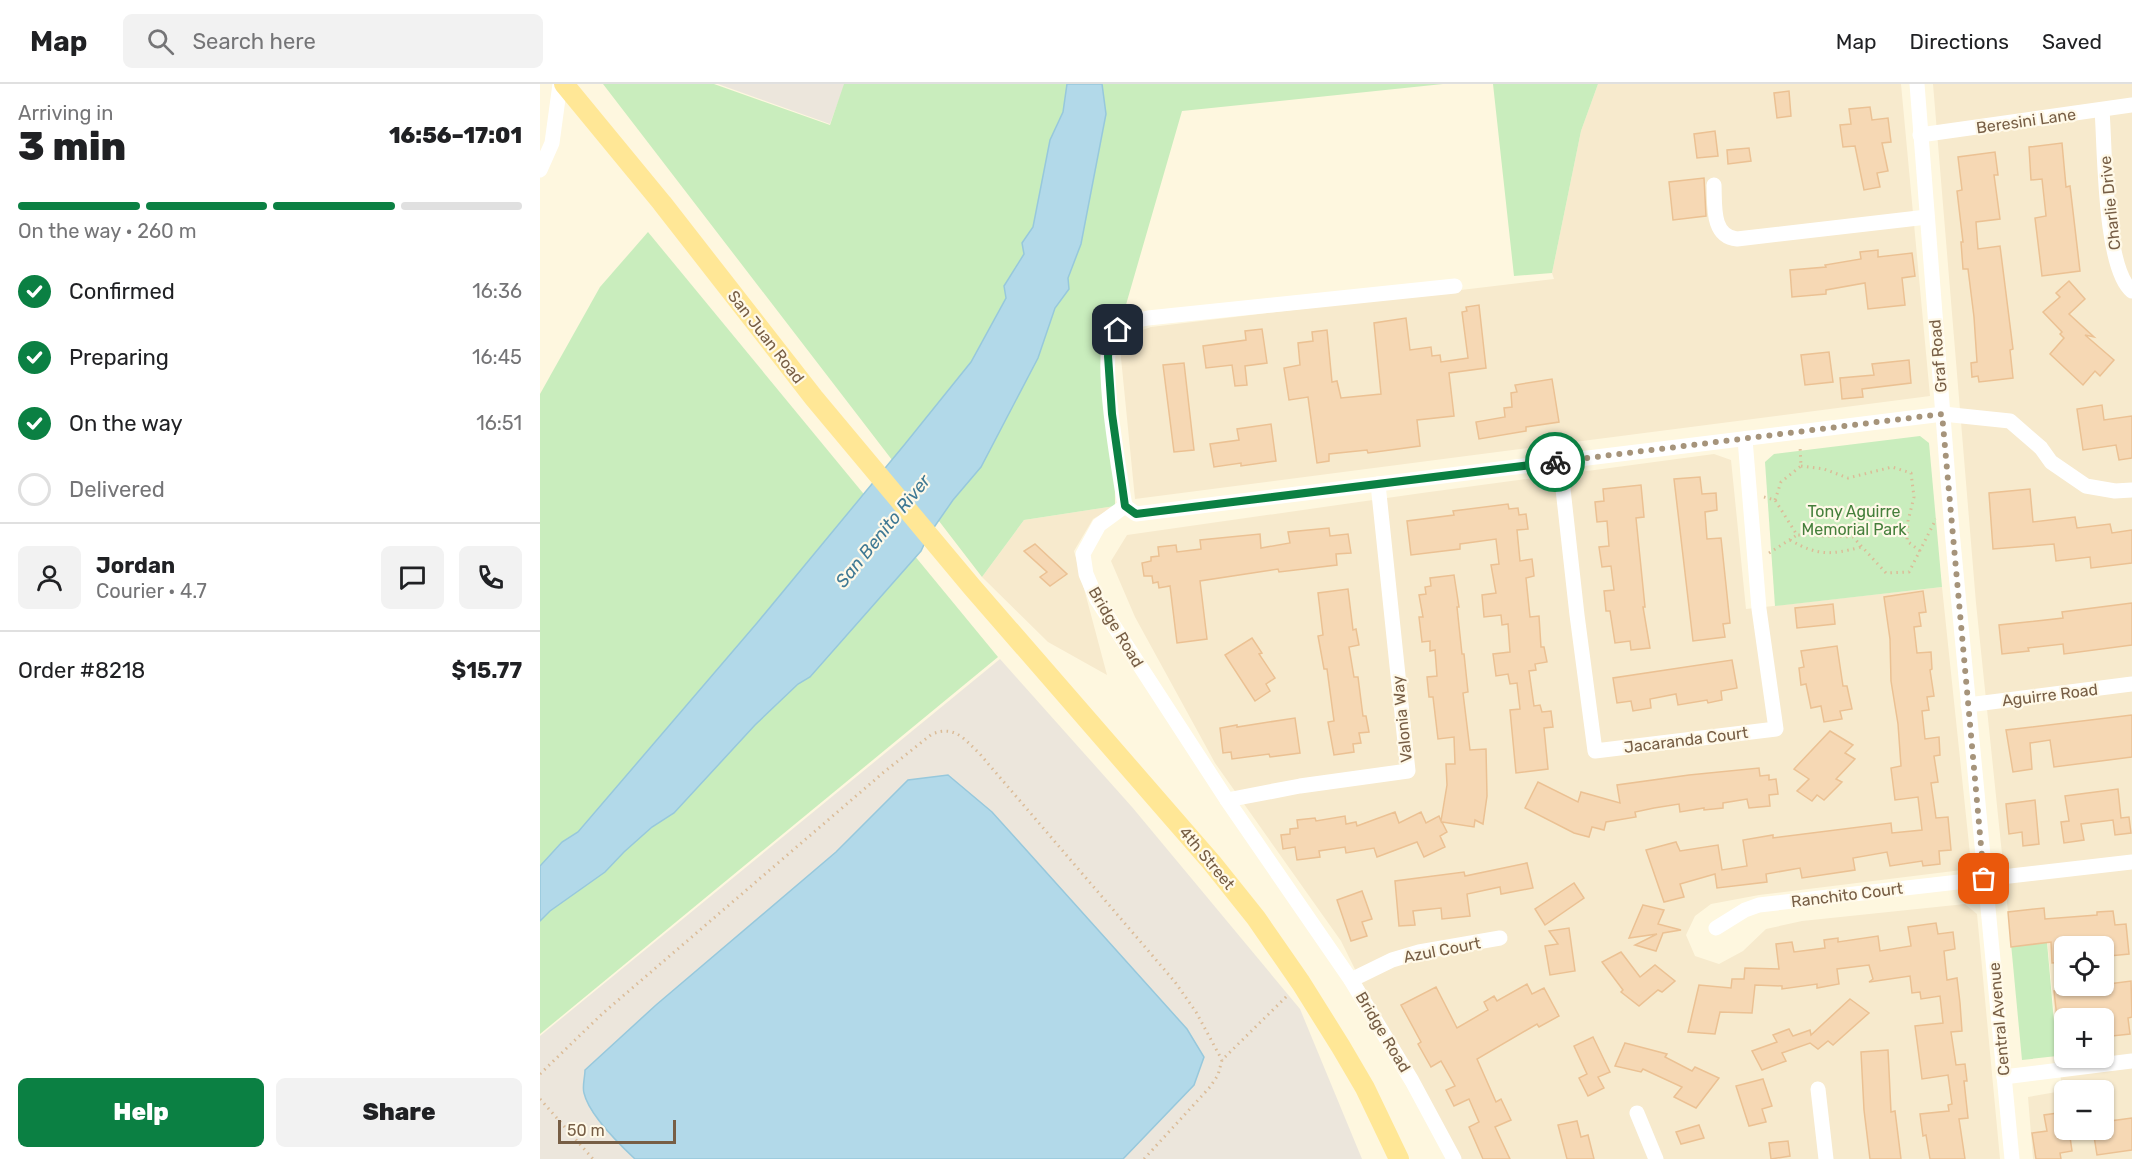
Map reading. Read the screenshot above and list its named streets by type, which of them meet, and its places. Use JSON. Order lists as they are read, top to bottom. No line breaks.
{"streets":{"main road":["San Juan Road","4th Street"],"street":["Beresini Lane","Charlie Drive","Graf Road","Bridge Road","Aguirre Road","Valonia Way","Jacaranda Court","Ranchito Court","Azul Court","Central Avenue"]},"crossings":[["Beresini Lane","Charlie Drive"],["Beresini Lane","Graf Road"],["San Juan Road","4th Street"],["Graf Road","Aguirre Road"],["Graf Road","Ranchito Court"],["Graf Road","Central Avenue"],["Bridge Road","Valonia Way"],["Bridge Road","Azul Court"],["Ranchito Court","Central Avenue"]],"water":["San Benito River"],"parks":["Tony Aguirre Memorial Park"],"scale_bar":"50 m","page":{"header":"Map","search":"Search here","nav":["Map","Directions","Saved"],"heading":["3 min","Arriving in","16:56–17:01"],"panel":["Jordan","Courier · 4.7","Order #8218","$15.77"],"bar":"On the way · 260 m","list":[["Confirmed","16:36"],["Preparing","16:45"],["On the way","16:51"],"Delivered"],"map_buttons":["+","−"],"buttons":["Help","Share"],"scale":"50 m"}}
